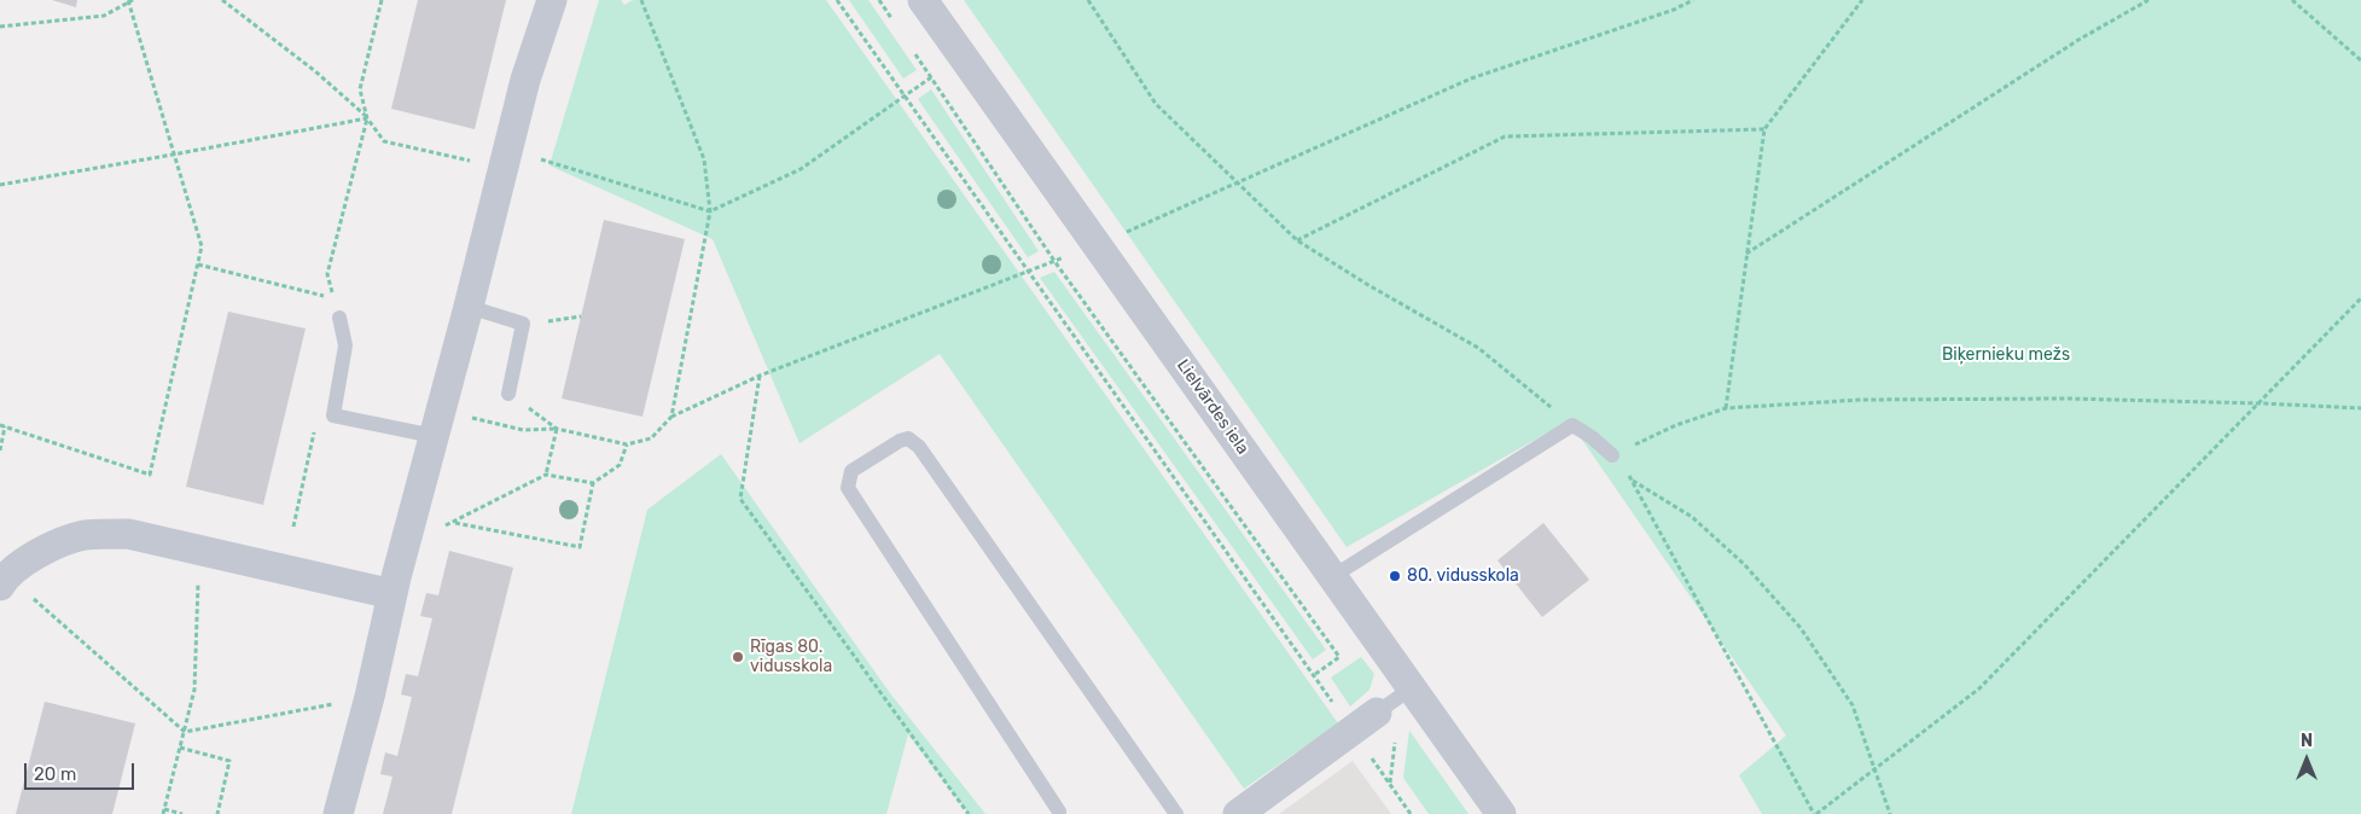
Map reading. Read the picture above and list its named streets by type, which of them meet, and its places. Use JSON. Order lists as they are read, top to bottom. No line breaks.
{"streets":{"street":["Lielvārdes iela"]},"parks":["Biķernieku mežs"],"places":["80. vidusskola","Rīgas 80. vidusskola"],"scale_bar":"20 m","north":"top"}
